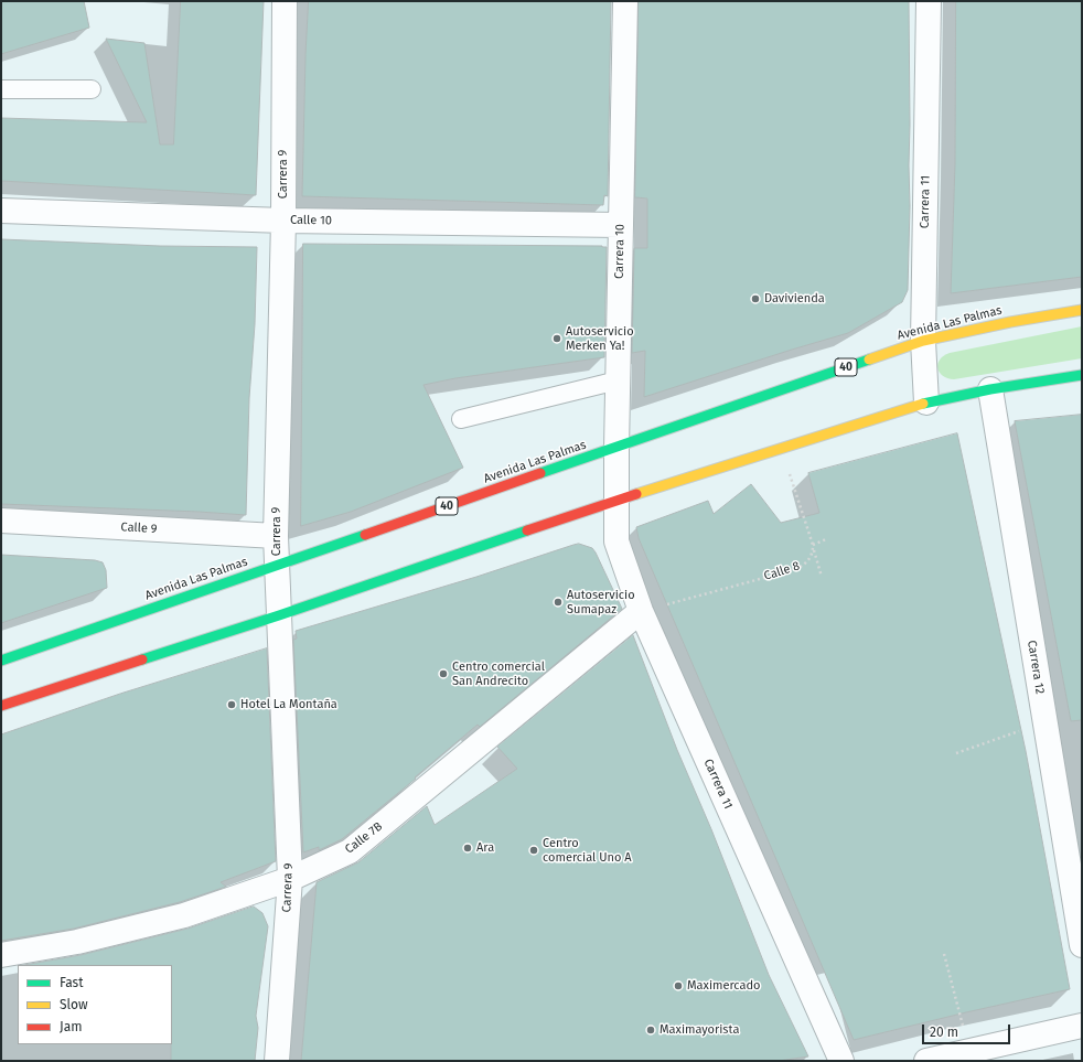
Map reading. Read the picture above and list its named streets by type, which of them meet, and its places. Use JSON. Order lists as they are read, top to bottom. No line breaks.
{"streets":{"main road":["Avenida Las Palmas","40"],"street":["Carrera 9","Carrera 11","Calle 10","Carrera 10","Calle 9","Carrera 12","Calle 7B"],"path":["Calle 8"]},"crossings":[["Carrera 9","Calle 10"],["Carrera 9","Avenida Las Palmas"],["Carrera 9","Calle 9"],["Carrera 9","Calle 7B"],["Carrera 11","Carrera 10"],["Carrera 11","Avenida Las Palmas"],["Carrera 11","Calle 8"],["Carrera 11","Calle 7B"],["Calle 10","Carrera 10"],["Carrera 10","Avenida Las Palmas"],["Calle 8","Calle 7B"]],"places":["Davivienda","Autoservicio Merken Ya!","Autoservicio Sumapaz","Centro comercial San Andrecito","Hotel La Montaña","Ara","Centro comercial Uno A","Maximercado","Maximayorista"],"legend":["Fast","Slow","Jam"],"scale_bar":"20 m"}
